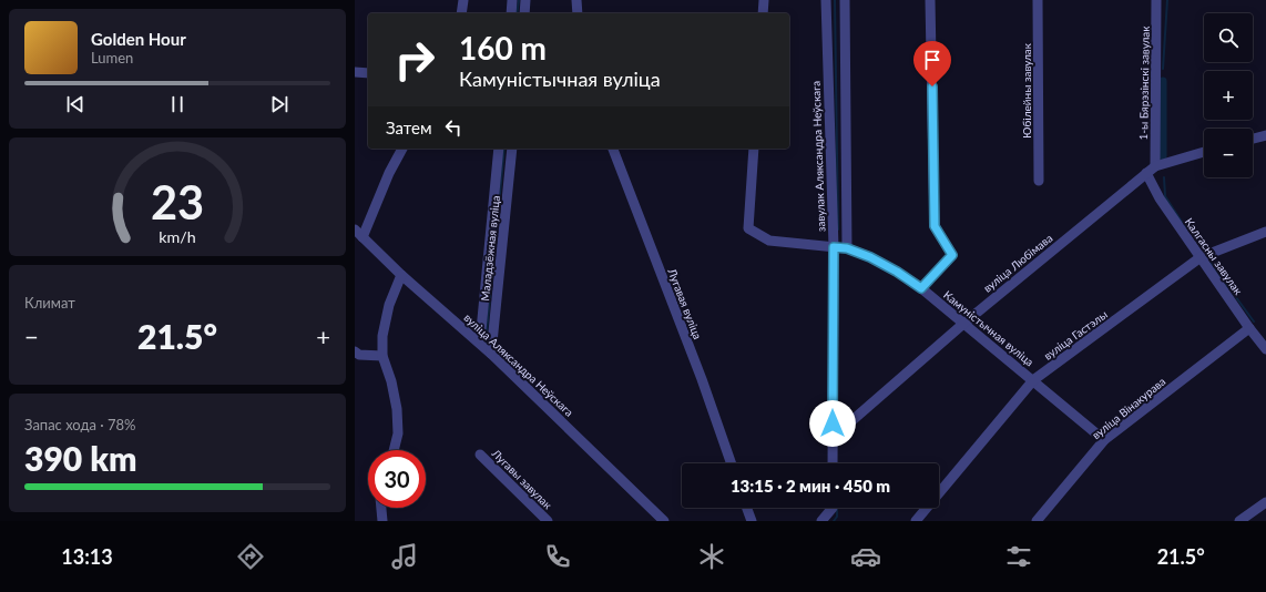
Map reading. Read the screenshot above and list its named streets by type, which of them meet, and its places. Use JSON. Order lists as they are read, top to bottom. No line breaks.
{"streets":{"street":["1-ы Бярэзінскі завулак","Юбілейны завулак","завулак Аляксандра Неўскага","Маладзёжная вуліца","Калгасны завулак","вуліца Любімава","Лугавая вуліца","Камуністычная вуліца","вуліца Гастэлы","вуліца Аляксандра Неўскага","вуліца Вінакурава","Лугавы завулак"]},"crossings":[["1-ы Бярэзінскі завулак","вуліца Любімава"],["завулак Аляксандра Неўскага","Камуністычная вуліца"],["Маладзёжная вуліца","вуліца Аляксандра Неўскага"],["Калгасны завулак","вуліца Любімава"],["Калгасны завулак","вуліца Гастэлы"],["Калгасны завулак","вуліца Вінакурава"],["вуліца Любімава","Камуністычная вуліца"],["Камуністычная вуліца","вуліца Гастэлы"],["Камуністычная вуліца","вуліца Вінакурава"]],"page":{"map_buttons":["+","−"],"turn":["160 m","Камуністычная вуліца"],"song":["Golden Hour","Lumen"],"then":"Затем","tile":["Климат",["Запас хода · 78%","390 km"]],"heat":["−","21.5°","+"],"limit":"30","trip":"13:15 · 2 мин · 450 m","tabs":["13:13","21.5°"],"gauge":["23","km/h"]}}
